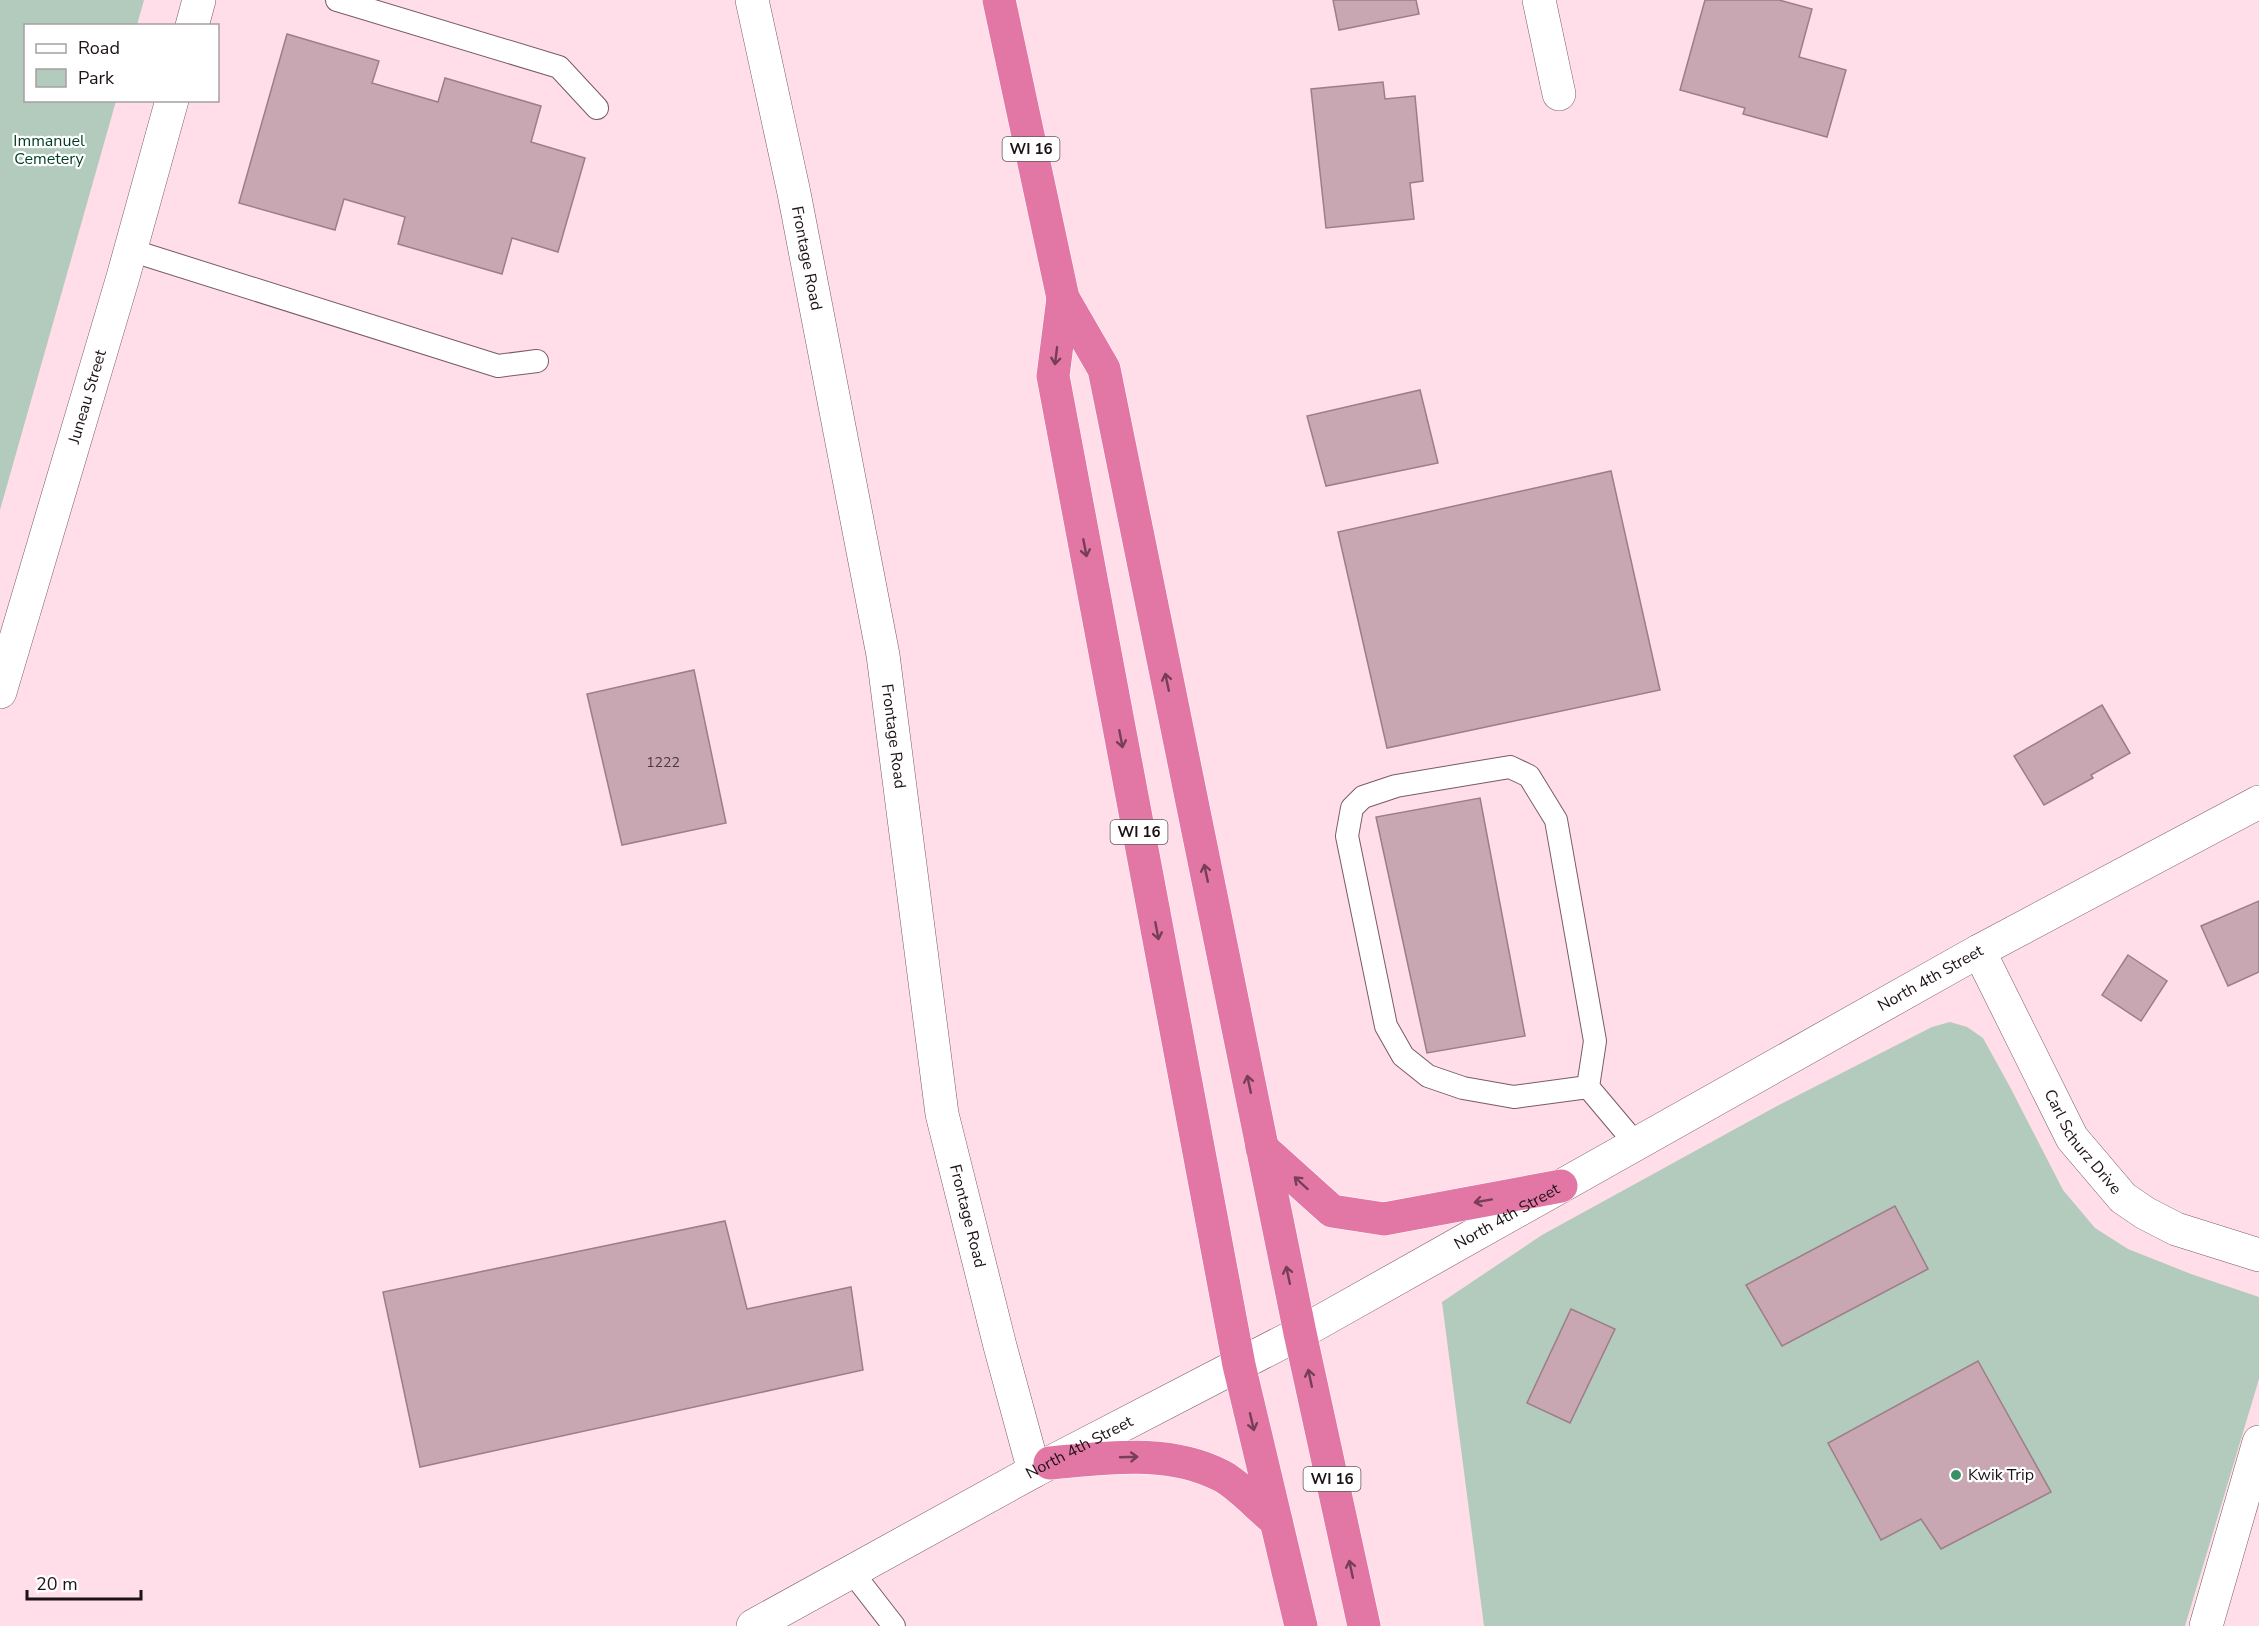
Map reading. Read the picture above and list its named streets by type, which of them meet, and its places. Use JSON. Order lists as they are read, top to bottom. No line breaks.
{"streets":{"highway":["WI 16"],"street":["Frontage Road","Juneau Street","North 4th Street","Carl Schurz Drive"]},"crossings":[["WI 16","North 4th Street"],["Frontage Road","North 4th Street"],["North 4th Street","Carl Schurz Drive"]],"parks":["Immanuel Cemetery"],"places":["Kwik Trip"],"house_numbers":["1222"],"legend":["Road","Park"],"scale_bar":"20 m"}
